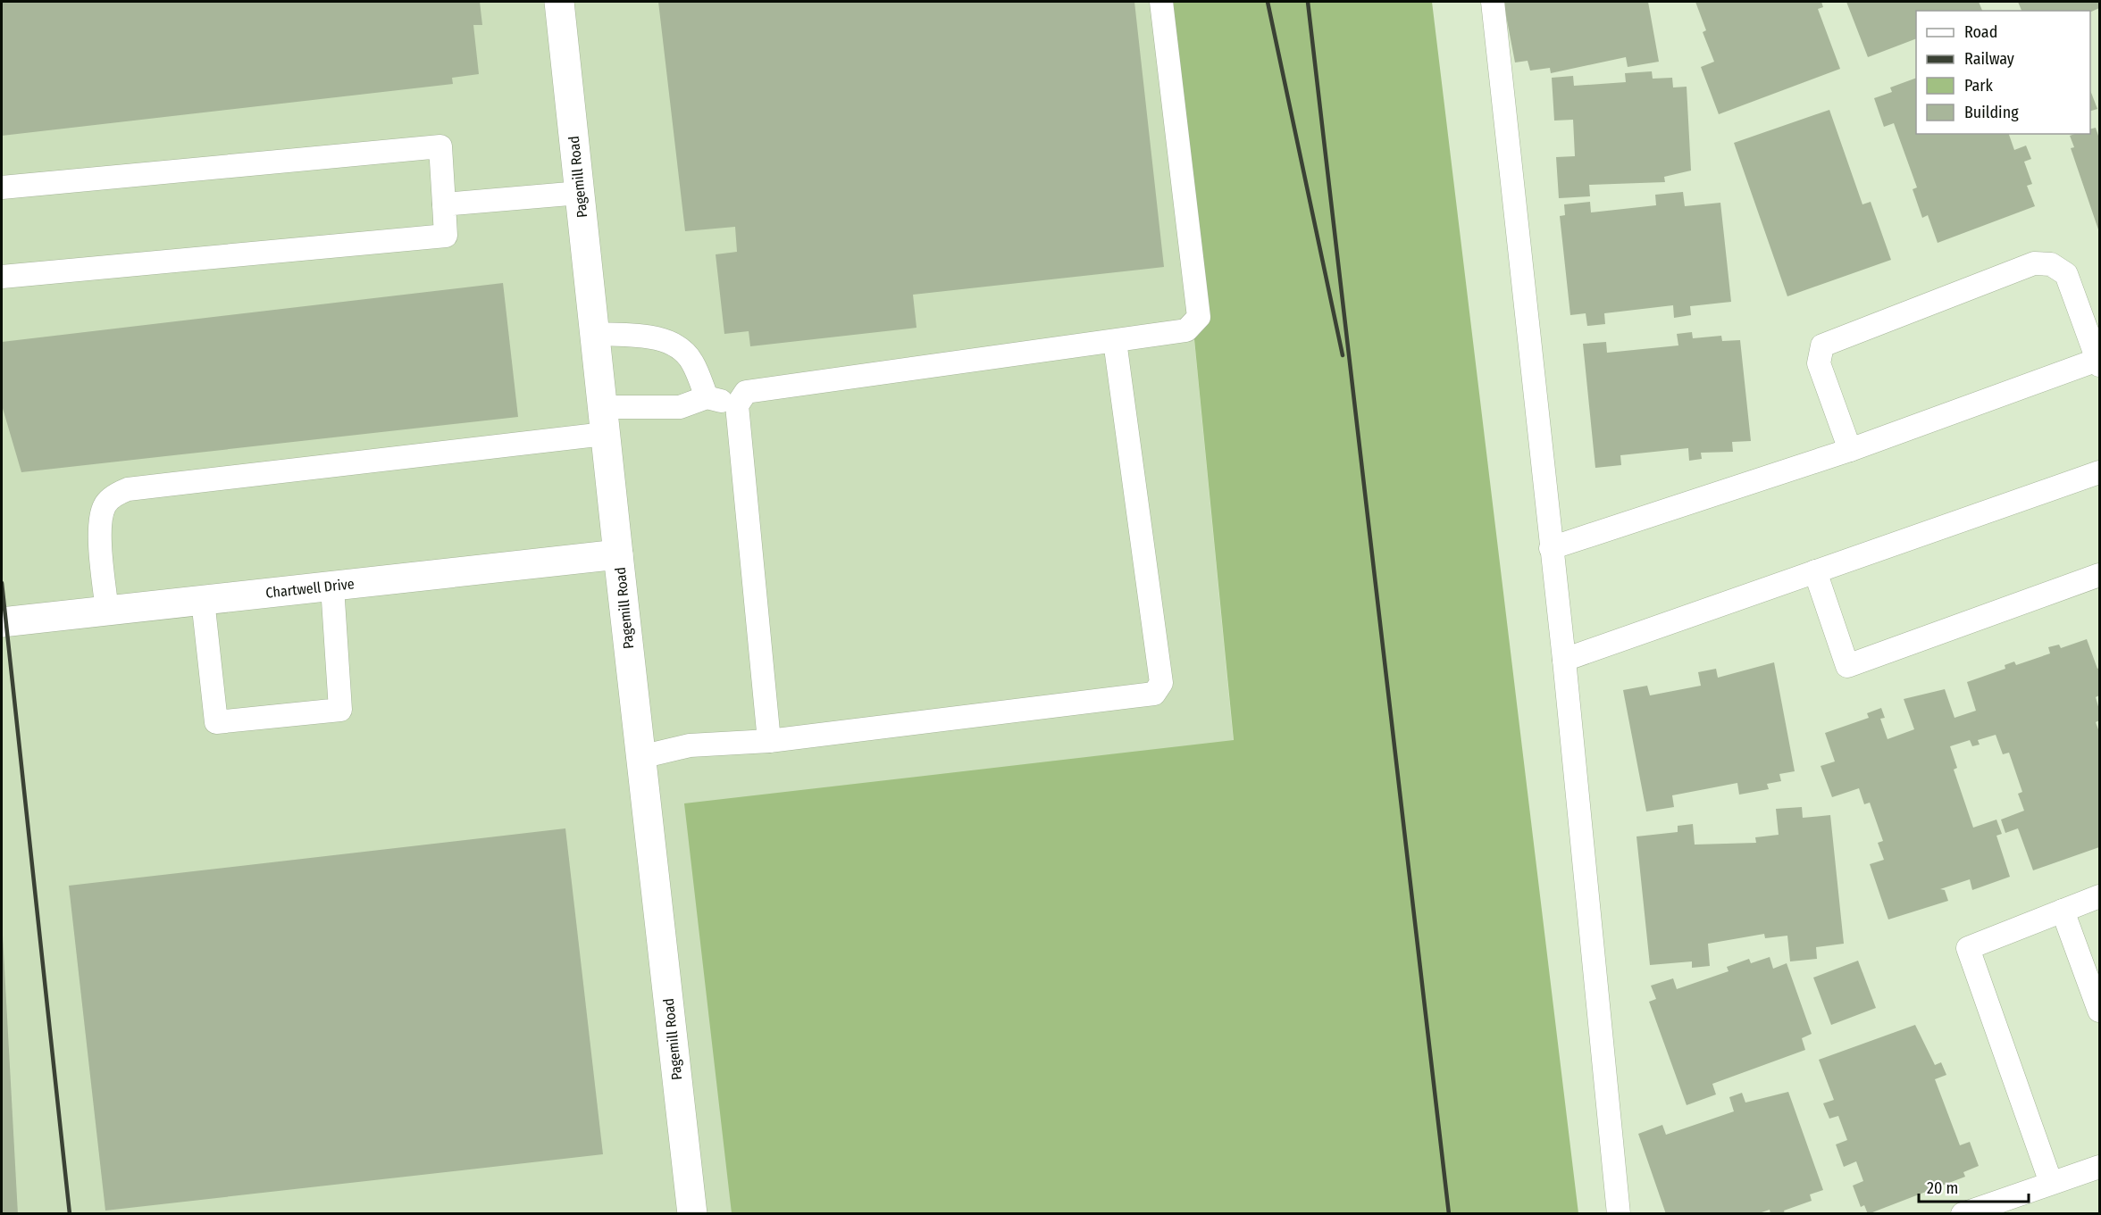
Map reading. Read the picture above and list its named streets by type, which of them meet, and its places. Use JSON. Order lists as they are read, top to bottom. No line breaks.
{"streets":{"street":["Pagemill Road","Chartwell Drive"]},"crossings":[["Pagemill Road","Chartwell Drive"]],"legend":["Road","Railway","Park","Building"],"scale_bar":"20 m"}
